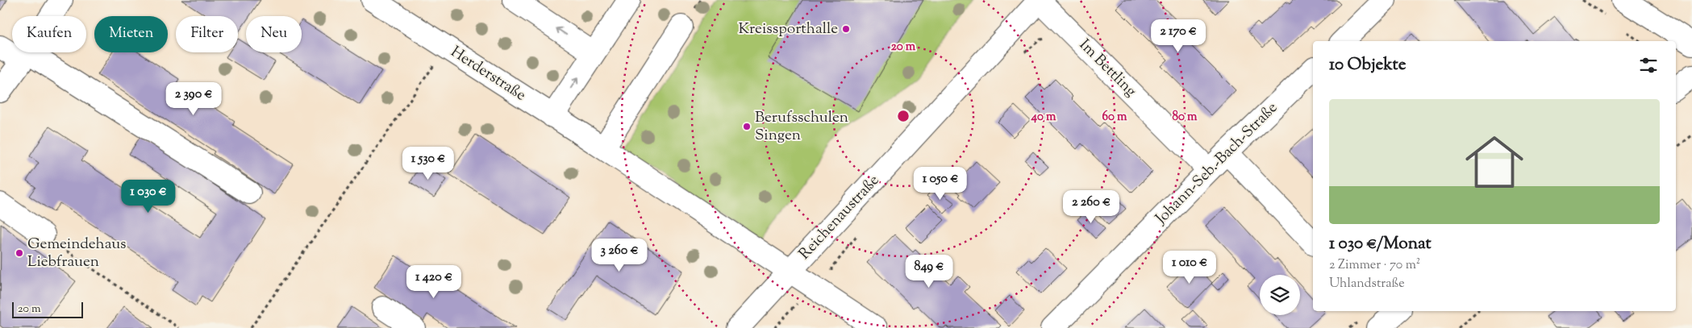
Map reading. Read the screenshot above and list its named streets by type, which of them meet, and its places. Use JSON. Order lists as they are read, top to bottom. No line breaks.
{"streets":{"street":["Im Bettling","Herderstraße","Johann-Seb.-Bach-Straße","Reichenaustraße"]},"crossings":[["Im Bettling","Johann-Seb.-Bach-Straße"],["Im Bettling","Reichenaustraße"],["Herderstraße","Reichenaustraße"]],"places":["Kreissporthalle","Berufsschulen Singen","Gemeindehaus Liebfrauen"],"scale_bar":"20 m","page":{"chip":["Kaufen","Mieten","Filter","Neu"],"price":["2 170 €","2 390 €","1 530 €","1 050 €","1 030 €","2 260 €","3 260 €","1 010 €","849 €","1 420 €"],"heading":"10 Objekte","list":[{"name":"1 030 €/Monat","note":"2 Zimmer · 70 m² · Uhlandstraße"}],"scale":"20 m"},"rings":["20 m","40 m","60 m","80 m"]}
